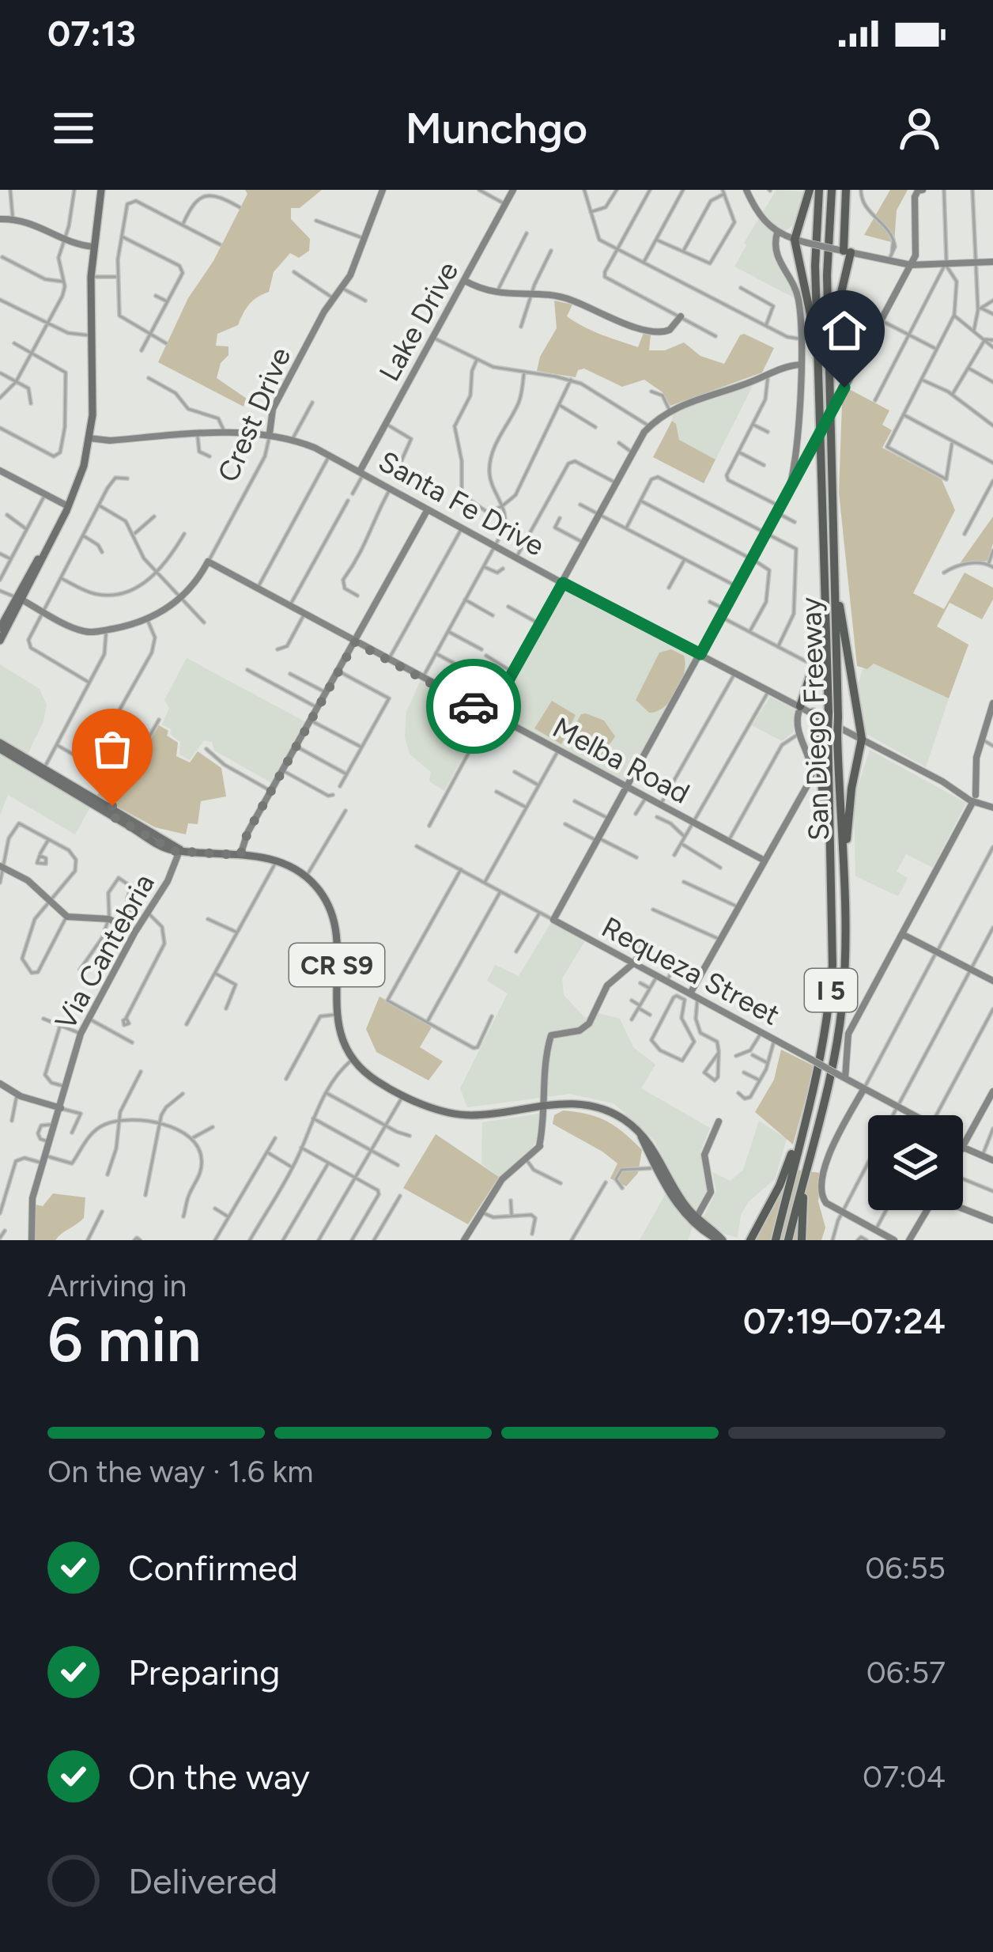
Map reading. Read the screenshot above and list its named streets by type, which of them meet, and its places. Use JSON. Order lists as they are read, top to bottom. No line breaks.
{"streets":{"highway":["San Diego Freeway","I 5"],"main road":["CR S9"],"street":["Lake Drive","Crest Drive","Santa Fe Drive","Melba Road","Via Cantebria","Requeza Street"]},"crossings":[["Lake Drive","Santa Fe Drive"],["Crest Drive","Santa Fe Drive"],["Crest Drive","Melba Road"],["Via Cantebria","CR S9"]],"page":{"status":"07:13","header":"Munchgo","heading":["6 min","Arriving in","07:19–07:24"],"bar":"On the way · 1.6 km","list":[["Confirmed","06:55"],["Preparing","06:57"],["On the way","07:04"],"Delivered"]}}
